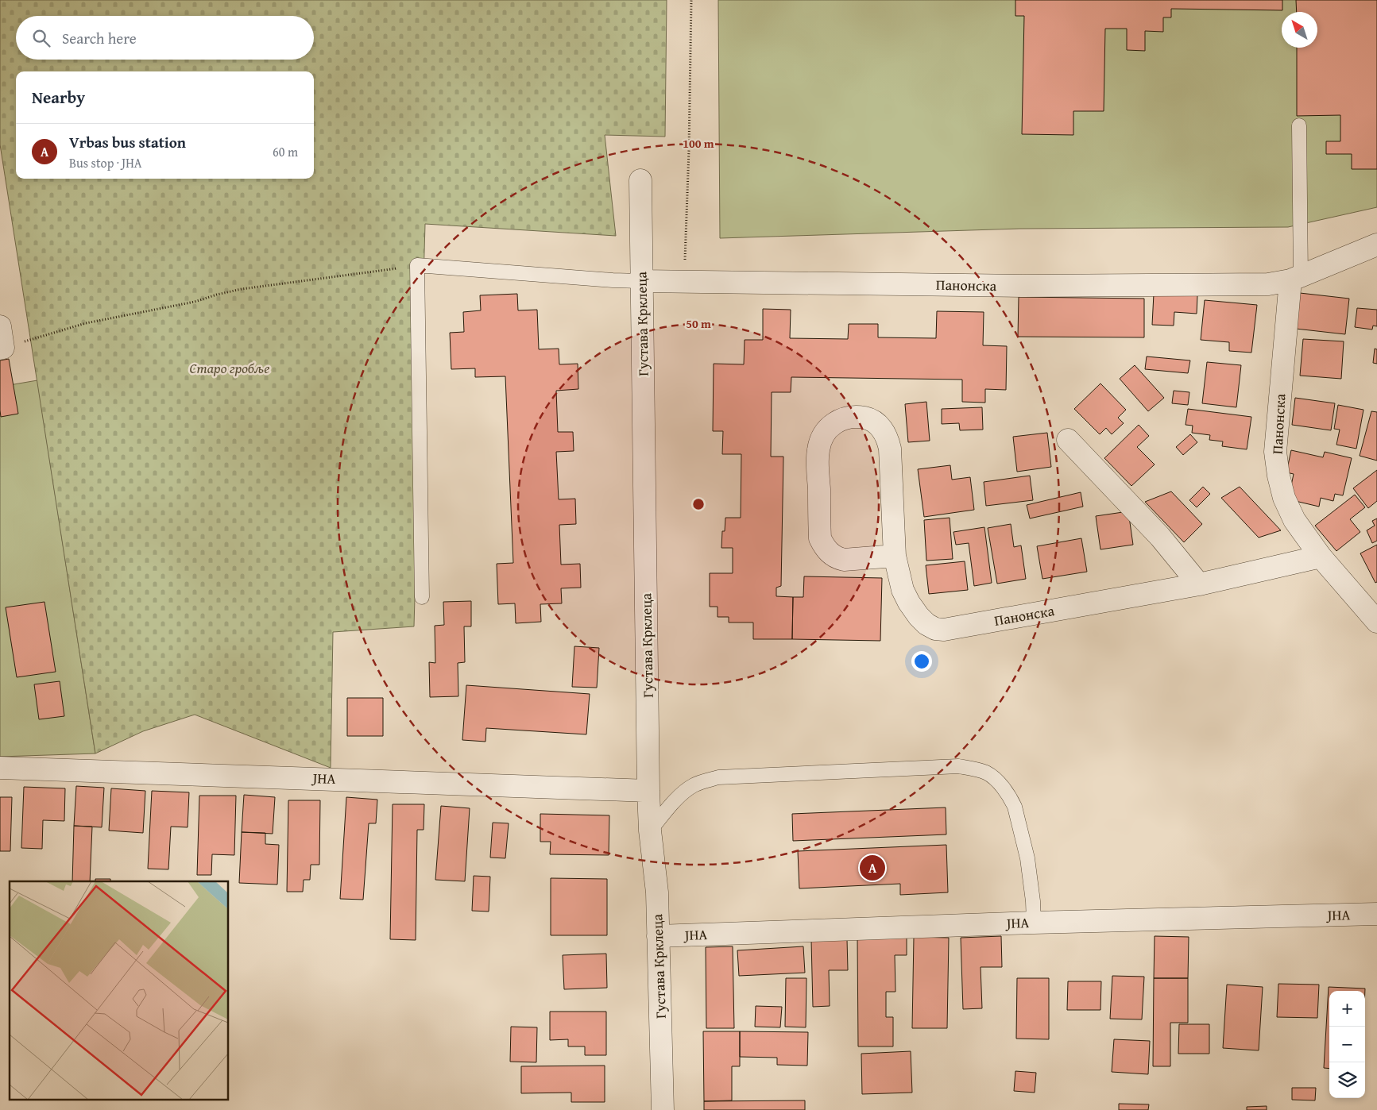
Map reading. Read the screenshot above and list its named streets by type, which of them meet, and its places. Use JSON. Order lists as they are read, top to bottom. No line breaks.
{"streets":{"street":["Панонска","Густава Крклеца","ЈНА"]},"crossings":[["Панонска","Густава Крклеца"],["Густава Крклеца","ЈНА"]],"parks":["Старо гробље"],"north":"top left","page":{"search":"Search here","heading":"Nearby","list":[{"mark":"A","name":"Vrbas bus station","note":"Bus stop · ЈНА","value":"60 m"}],"pins":"A","map_buttons":["+","−"]},"rings":["100 m","50 m"]}
